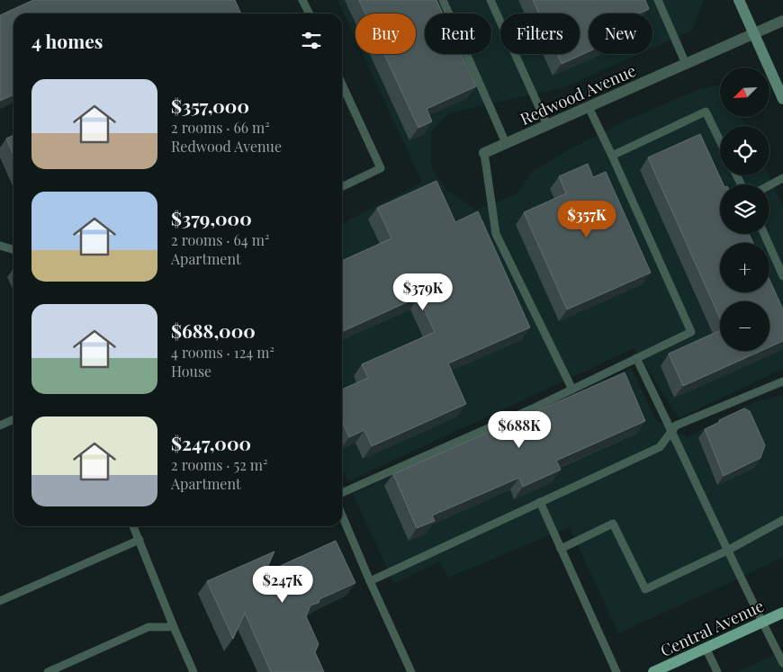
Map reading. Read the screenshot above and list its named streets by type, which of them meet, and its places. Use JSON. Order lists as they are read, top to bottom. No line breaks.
{"streets":{"main road":["Central Avenue"],"street":["Redwood Avenue"]},"north":"bottom left","page":{"chip":["Buy","Rent","Filters","New"],"heading":"4 homes","map_buttons":["+","−"],"list":[{"name":"$357,000","note":"2 rooms · 66 m² · Redwood Avenue"},{"name":"$379,000","note":"2 rooms · 64 m² · Apartment"},{"name":"$688,000","note":"4 rooms · 124 m² · House"},{"name":"$247,000","note":"2 rooms · 52 m² · Apartment"}],"price":["$357K","$379K","$688K","$247K"]}}
